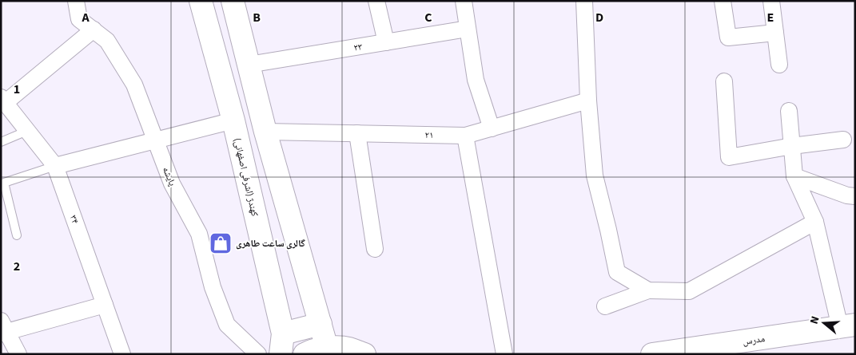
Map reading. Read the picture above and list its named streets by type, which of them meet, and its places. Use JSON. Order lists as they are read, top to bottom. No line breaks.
{"streets":{"main road":["کهندژ (اشرفی اصفهانی)","مدرس"],"street":["۲۳","۲۱","پایشه","۳۴"]},"places":{"shop":["گالری ساعت طاهری"]},"north":"left","grid":{"columns":["A","B","C","D","E"],"rows":["1","2"]}}
